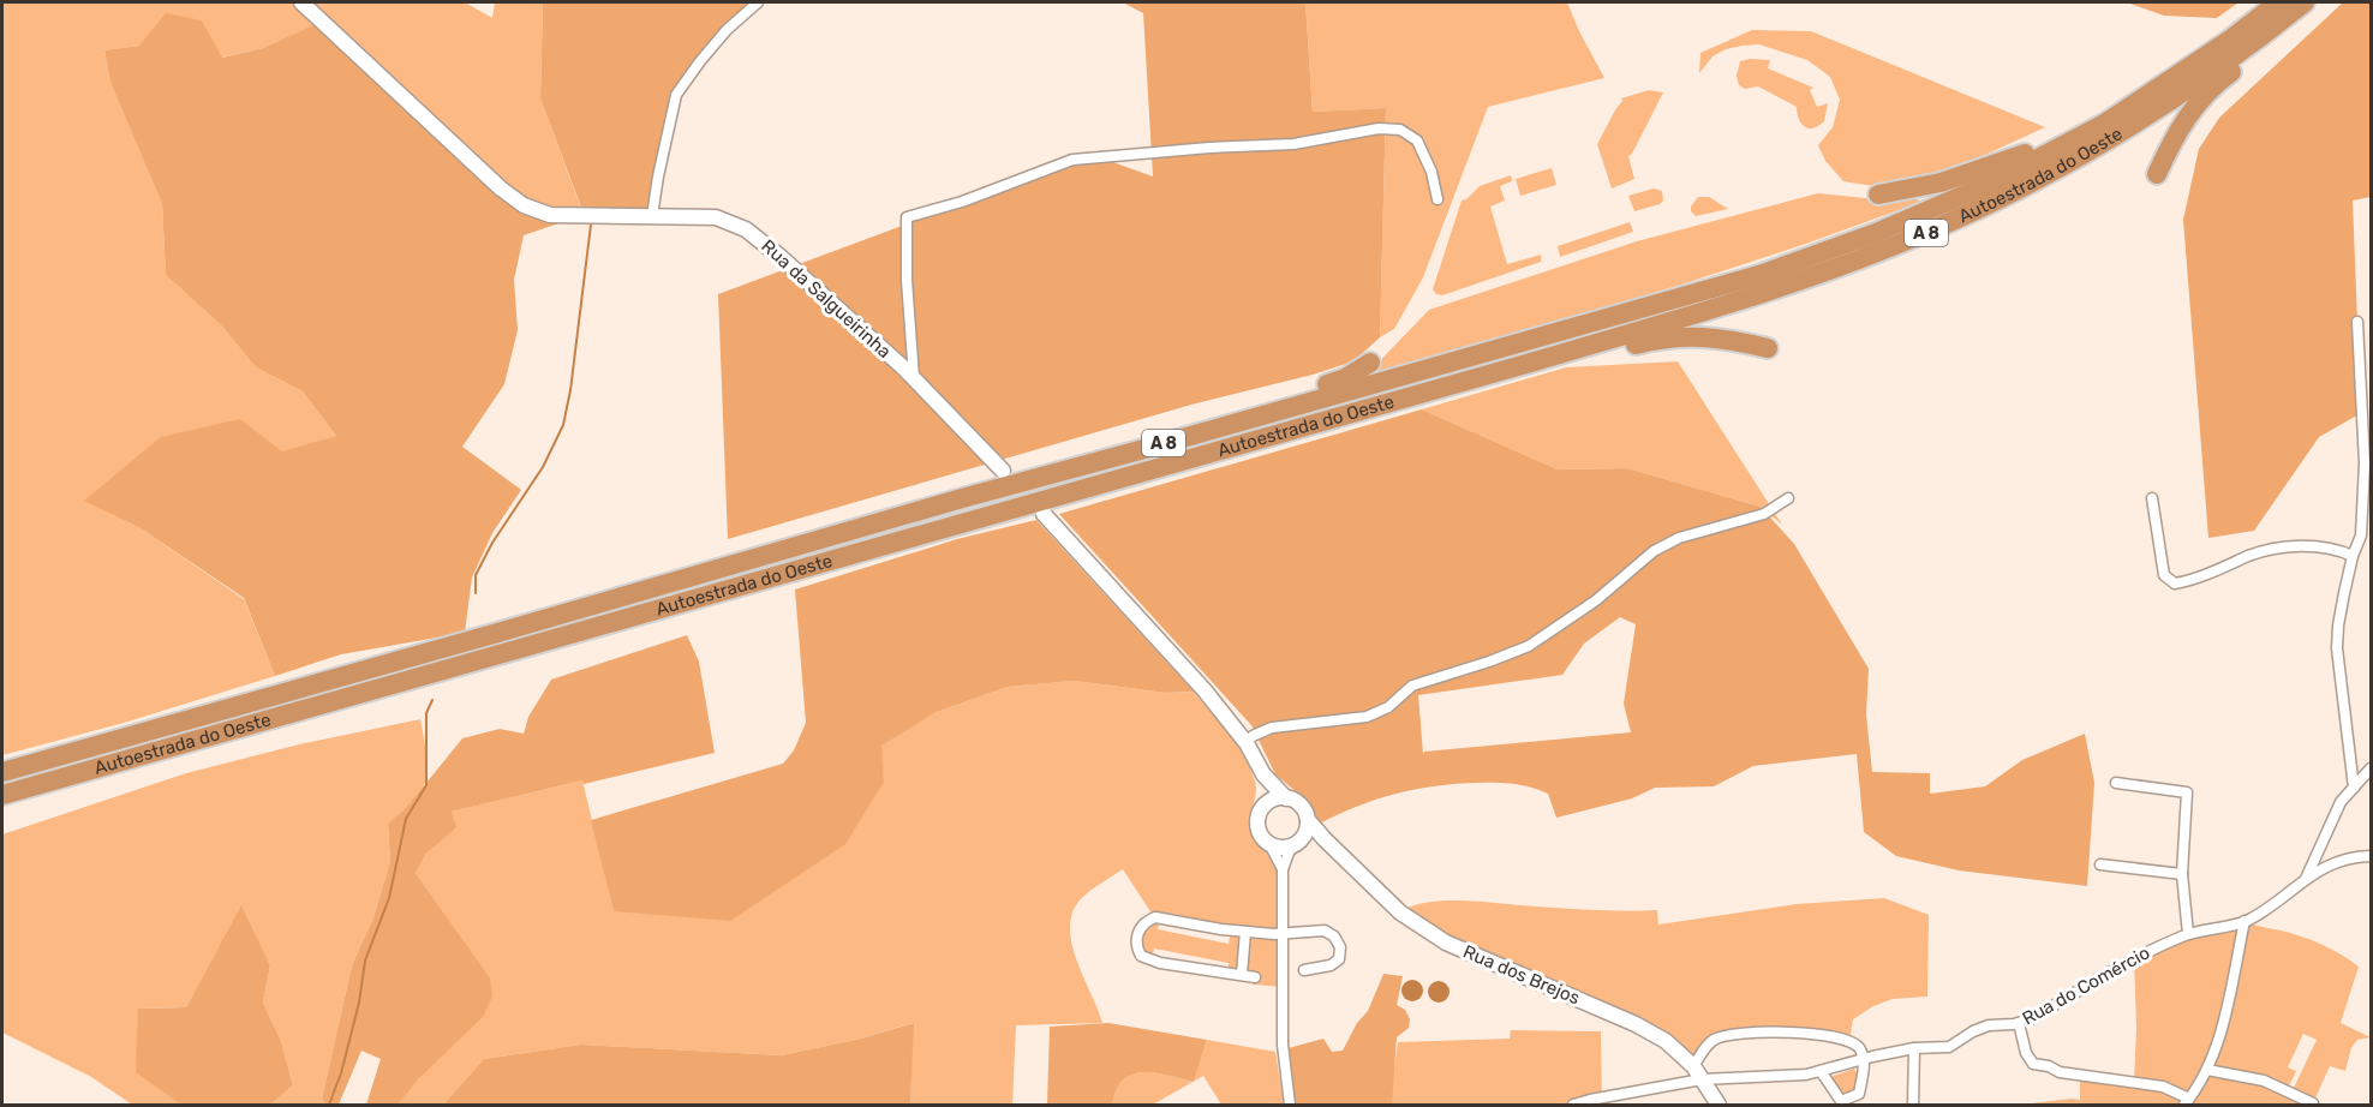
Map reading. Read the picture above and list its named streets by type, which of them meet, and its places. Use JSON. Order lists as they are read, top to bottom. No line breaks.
{"streets":{"highway":["Autoestrada do Oeste","A 8"],"street":["Rua da Salgueirinha","Rua dos Brejos","Rua do Comércio"]},"crossings":[["Rua dos Brejos","Rua do Comércio"]]}
